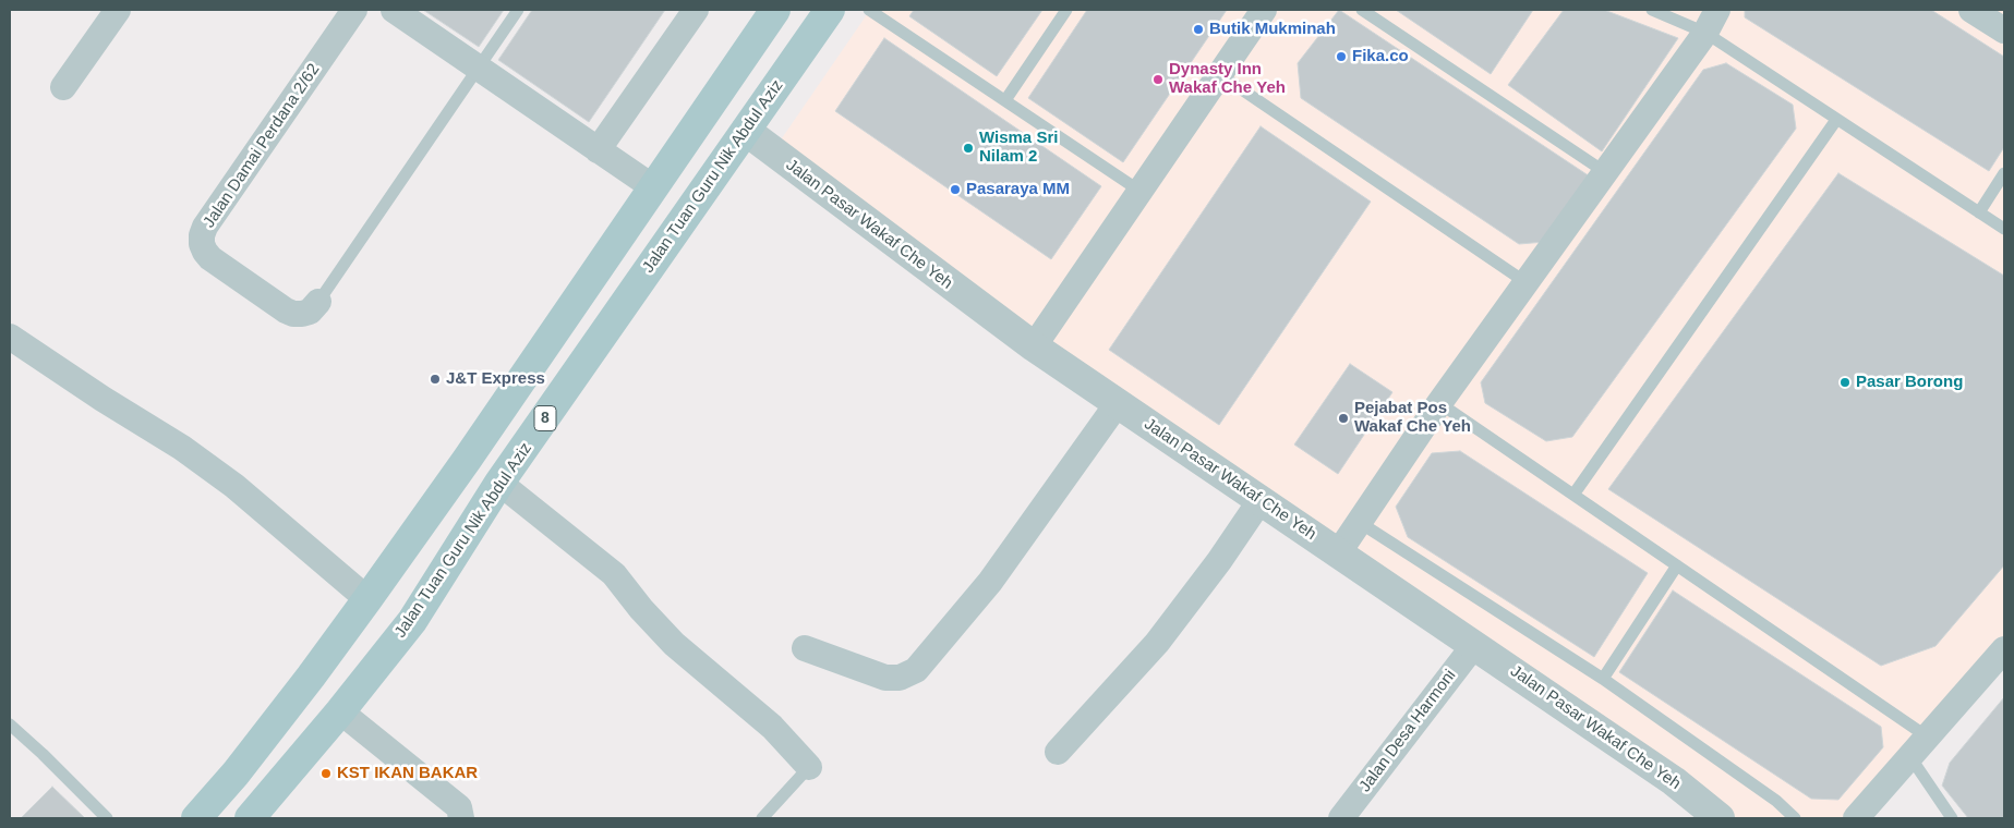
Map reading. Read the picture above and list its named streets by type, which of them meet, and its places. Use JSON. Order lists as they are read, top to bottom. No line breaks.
{"streets":{"main road":["Jalan Tuan Guru Nik Abdul Aziz","8"],"street":["Jalan Damai Perdana 2/62","Jalan Pasar Wakaf Che Yeh","Jalan Desa Harmoni"]},"crossings":[["Jalan Tuan Guru Nik Abdul Aziz","Jalan Pasar Wakaf Che Yeh"],["Jalan Pasar Wakaf Che Yeh","Jalan Desa Harmoni"]],"places":["Butik Mukminah","Fika.co","Dynasty Inn Wakaf Che Yeh","Wisma Sri Nilam 2","Pasaraya MM","J&T Express","Pasar Borong","Pejabat Pos Wakaf Che Yeh","KST IKAN BAKAR"]}
